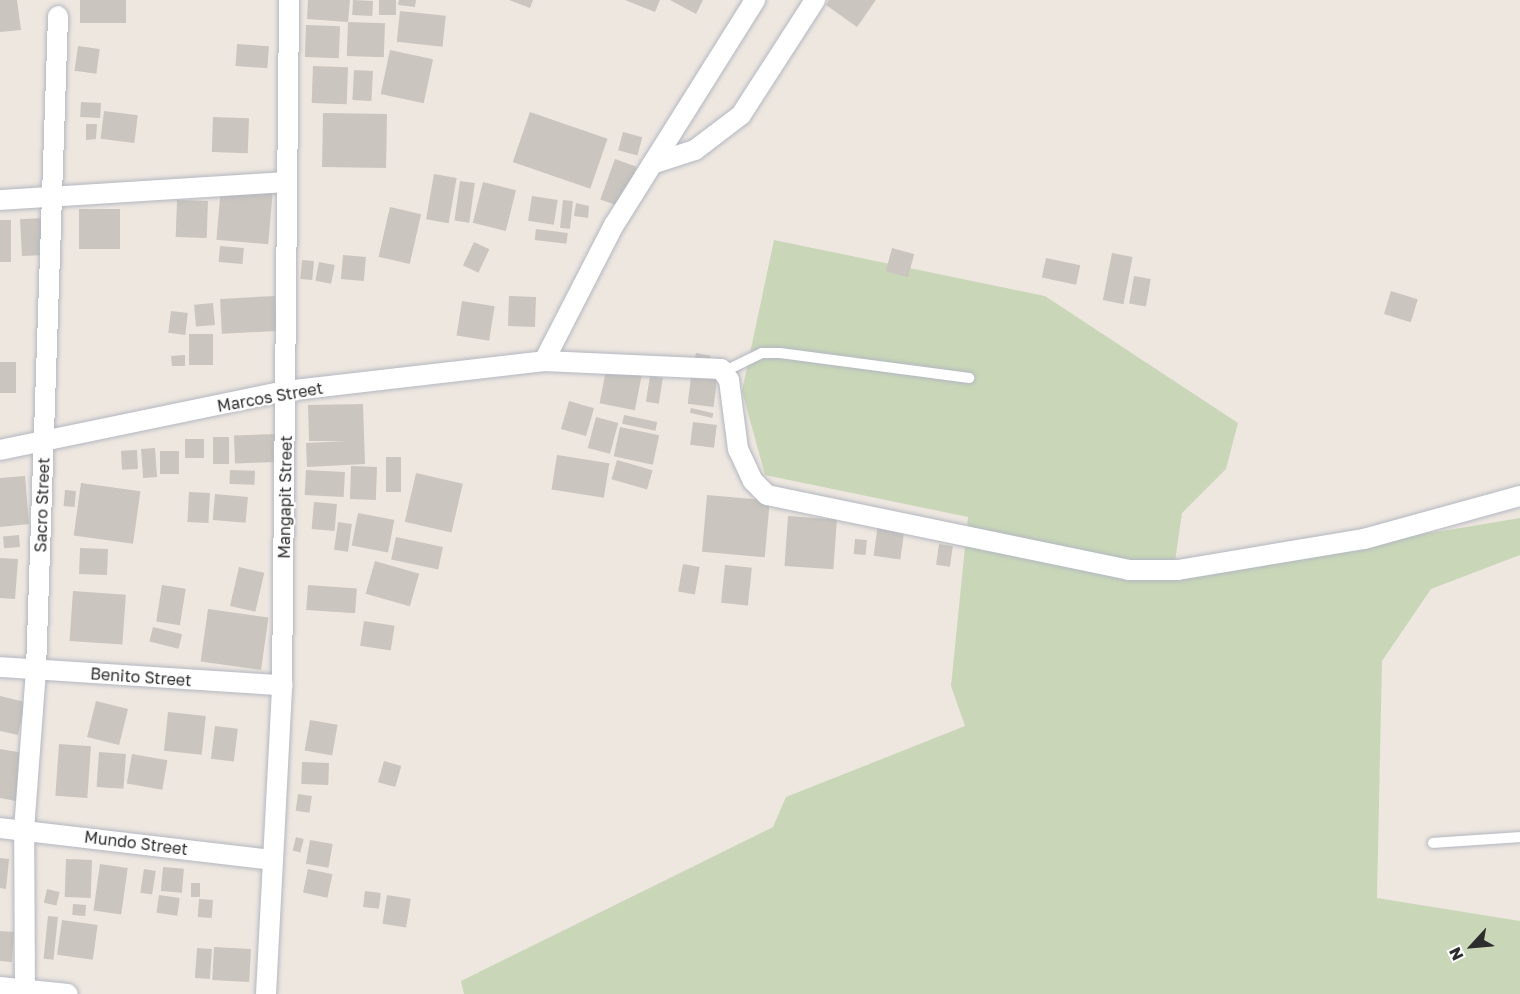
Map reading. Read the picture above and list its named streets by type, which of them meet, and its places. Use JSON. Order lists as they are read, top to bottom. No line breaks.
{"streets":{"street":["Marcos Street","Mangapit Street","Sacro Street","Benito Street","Mundo Street"]},"crossings":[["Marcos Street","Mangapit Street"],["Marcos Street","Sacro Street"],["Mangapit Street","Benito Street"],["Mangapit Street","Mundo Street"],["Sacro Street","Benito Street"],["Sacro Street","Mundo Street"]],"north":"bottom left"}
